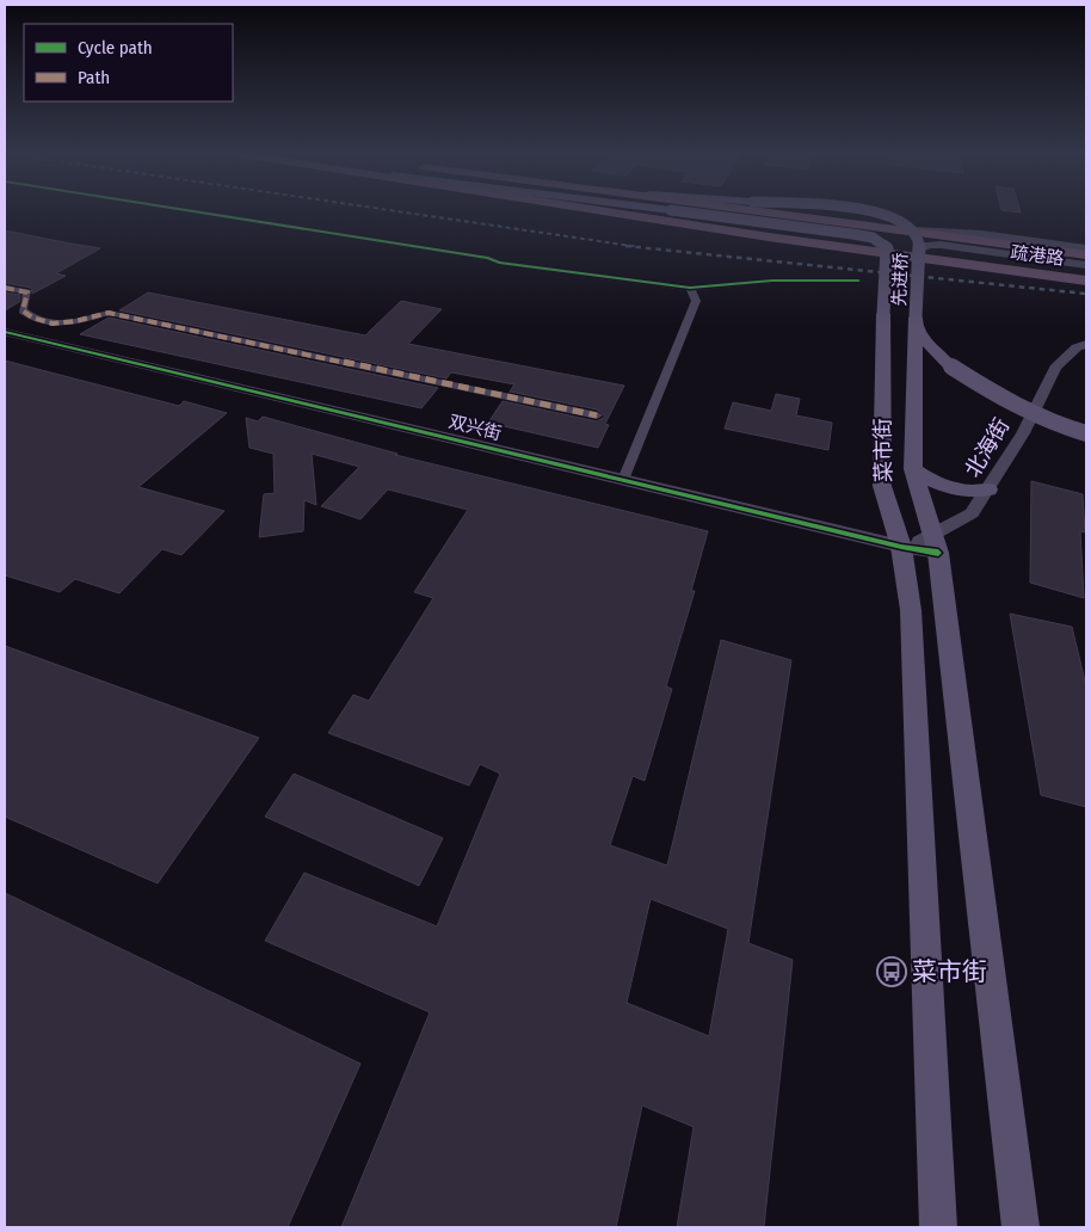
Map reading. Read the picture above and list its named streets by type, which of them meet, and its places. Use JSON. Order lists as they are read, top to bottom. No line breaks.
{"streets":{"highway":["疏港路"],"main road":["先进桥","菜市街"],"street":["双兴街","北海街"]},"crossings":[["先进桥","菜市街"],["双兴街","北海街"],["双兴街","菜市街"],["北海街","菜市街"]],"places":{"bus stop":["菜市街"]},"legend":["Cycle path","Path"]}
